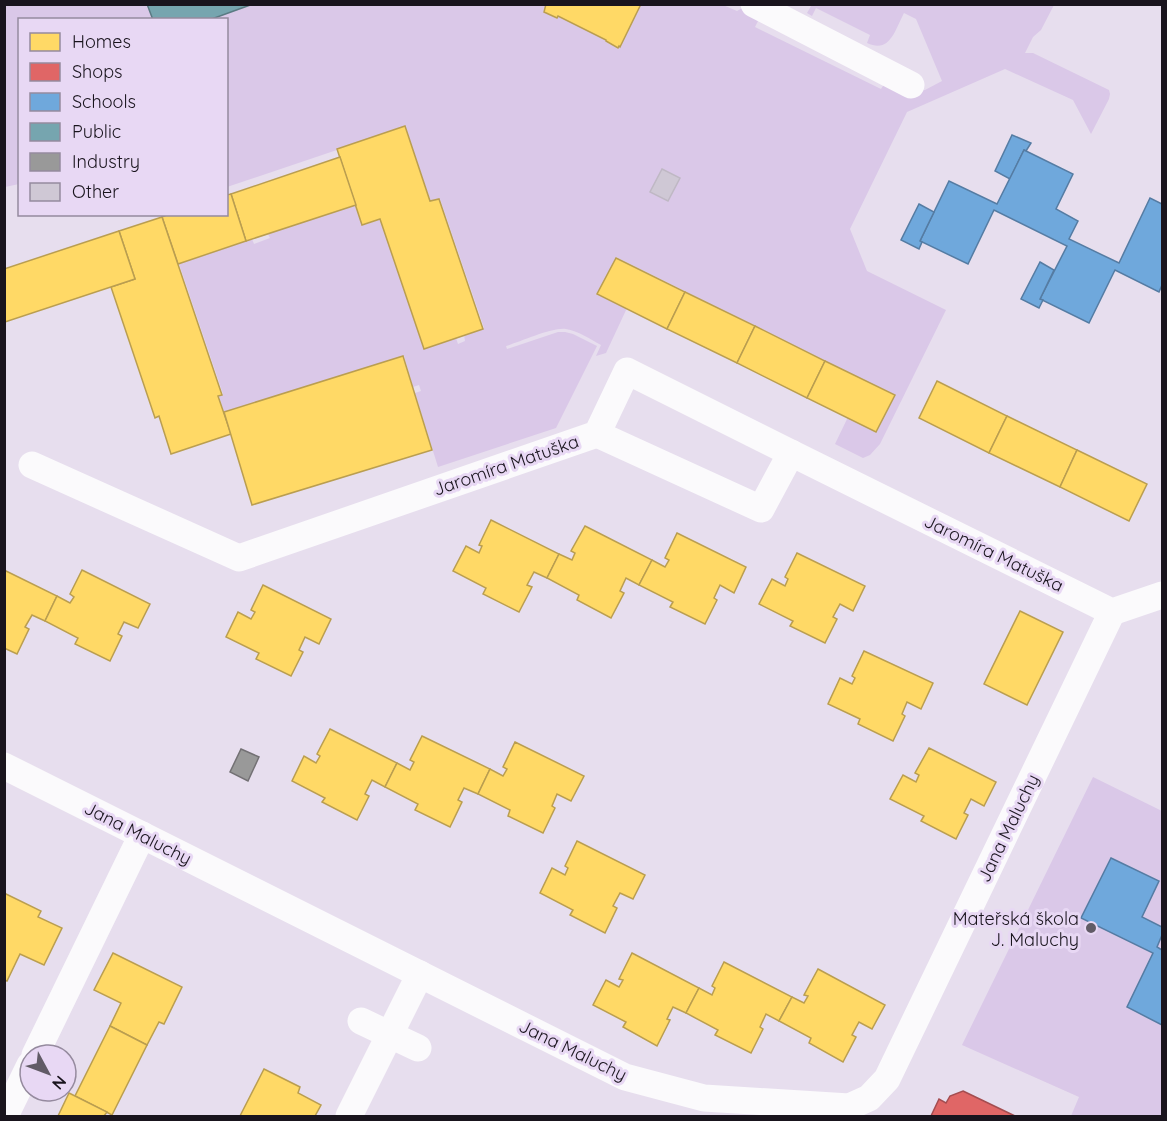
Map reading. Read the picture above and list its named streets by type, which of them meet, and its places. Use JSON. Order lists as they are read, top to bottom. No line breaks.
{"streets":{"street":["Jaromíra Matuška","Jana Maluchy"]},"crossings":[["Jaromíra Matuška","Jana Maluchy"]],"places":["Mateřská škola J. Maluchy"],"legend":["Homes","Shops","Schools","Public","Industry","Other"],"north":"bottom right"}
